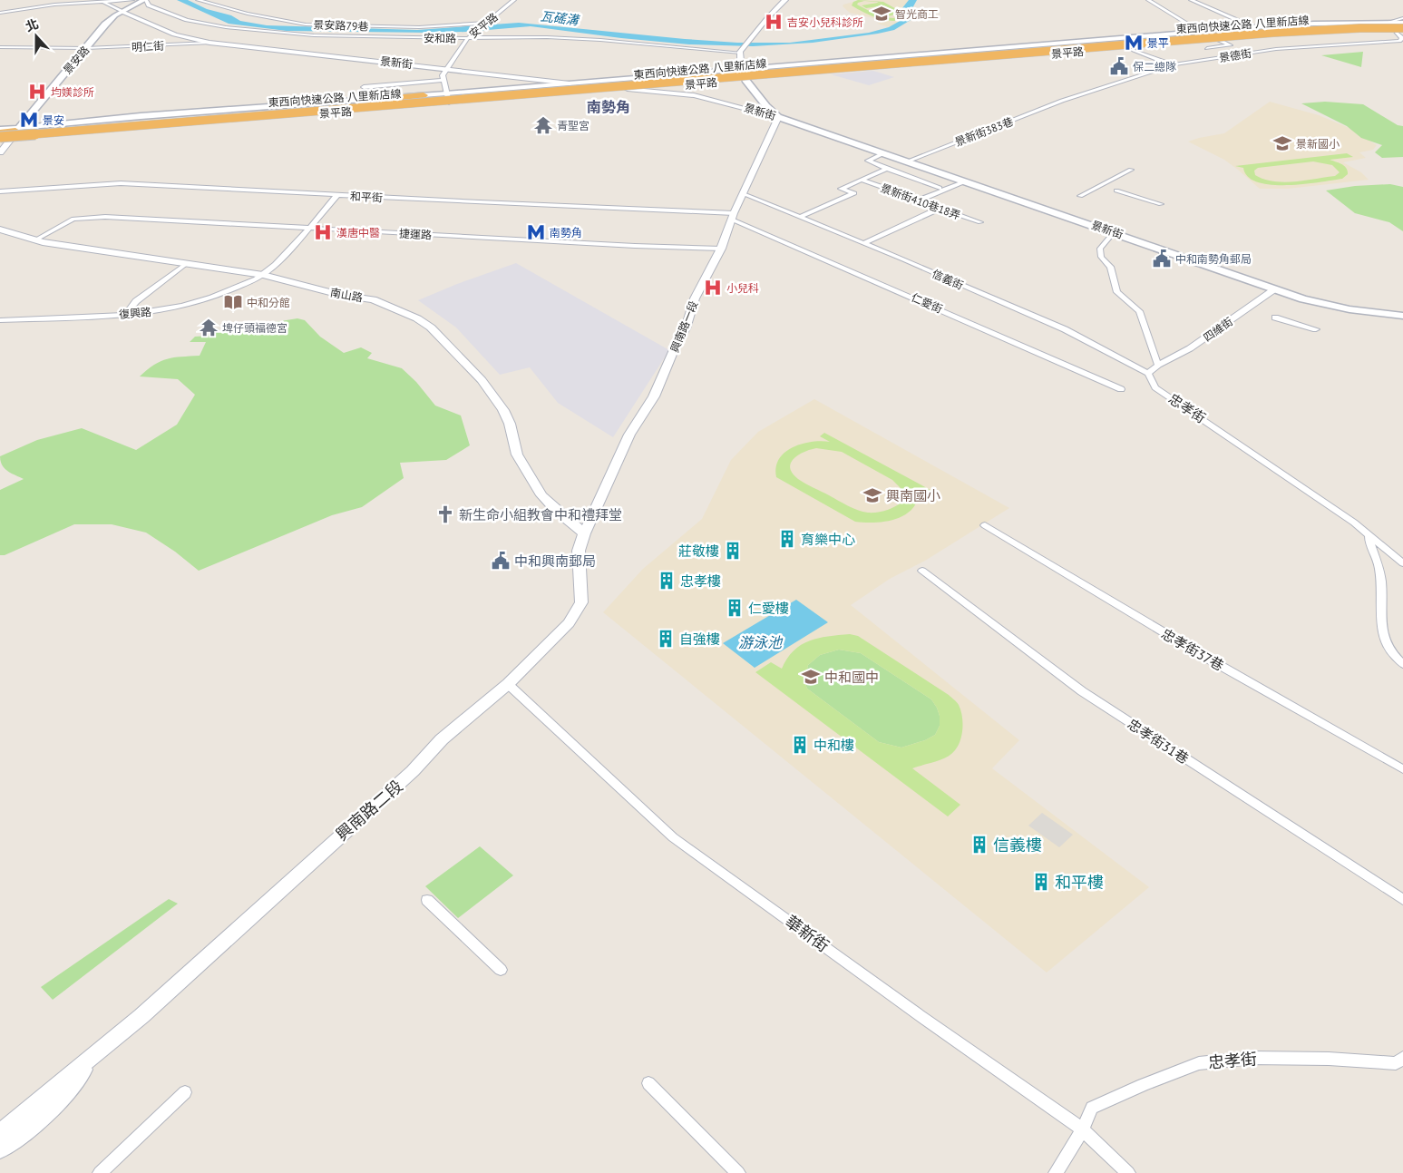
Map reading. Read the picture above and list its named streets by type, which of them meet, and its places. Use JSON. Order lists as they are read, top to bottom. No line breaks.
{"streets":{"highway":["東西向快速公路 八里新店線"],"main road":["景平路","景安路","景新街"],"street":["景安路79巷","安平路","安和路","明仁街","景德街","景新街383巷","和平街","景新街410巷18弄","捷運路","信義街","南山路","仁愛街","復興路","興南路一段","四維街","忠孝街","忠孝街37巷","忠孝街31巷","興南路二段","華新街"]},"crossings":[["東西向快速公路 八里新店線","景平路"],["東西向快速公路 八里新店線","景德街"],["東西向快速公路 八里新店線","景安路"],["景安路79巷","安平路"],["安平路","安和路"],["安平路","景平路"],["安平路","景新街"],["安和路","景安路"],["明仁街","景安路"],["明仁街","景新街"],["景平路","景德街"],["景平路","景安路"],["景平路","景新街"],["景德街","景新街383巷"],["景安路","景新街"],["景新街","景新街383巷"],["景新街","興南路一段"],["景新街","四維街"],["和平街","仁愛街"],["和平街","復興路"],["和平街","興南路一段"],["捷運路","南山路"],["捷運路","復興路"],["捷運路","興南路一段"],["信義街","興南路一段"],["信義街","忠孝街"],["南山路","復興路"],["南山路","興南路一段"],["南山路","興南路二段"],["仁愛街","興南路一段"],["興南路一段","興南路二段"],["忠孝街","華新街"],["興南路二段","華新街"]],"districts":["南勢角"],"water":["瓦磘溝","游泳池"],"places":{"school or university":["智光商工","景新國小","興南國小","中和國中"],"hospital":["吉安小兒科診所","均媄診所","漢唐中醫","小兒科"],"metro station":["景平","景安","南勢角"],"public building":["保二總隊","中和南勢角郵局","中和興南郵局"],"temple":["青聖宮","埤仔頭福德宮"],"library":["中和分館"],"church":["新生命小組教會中和禮拜堂"],"building":["育樂中心","莊敬樓","忠孝樓","仁愛樓","自強樓","中和樓","信義樓","和平樓"]},"north":"top"}
